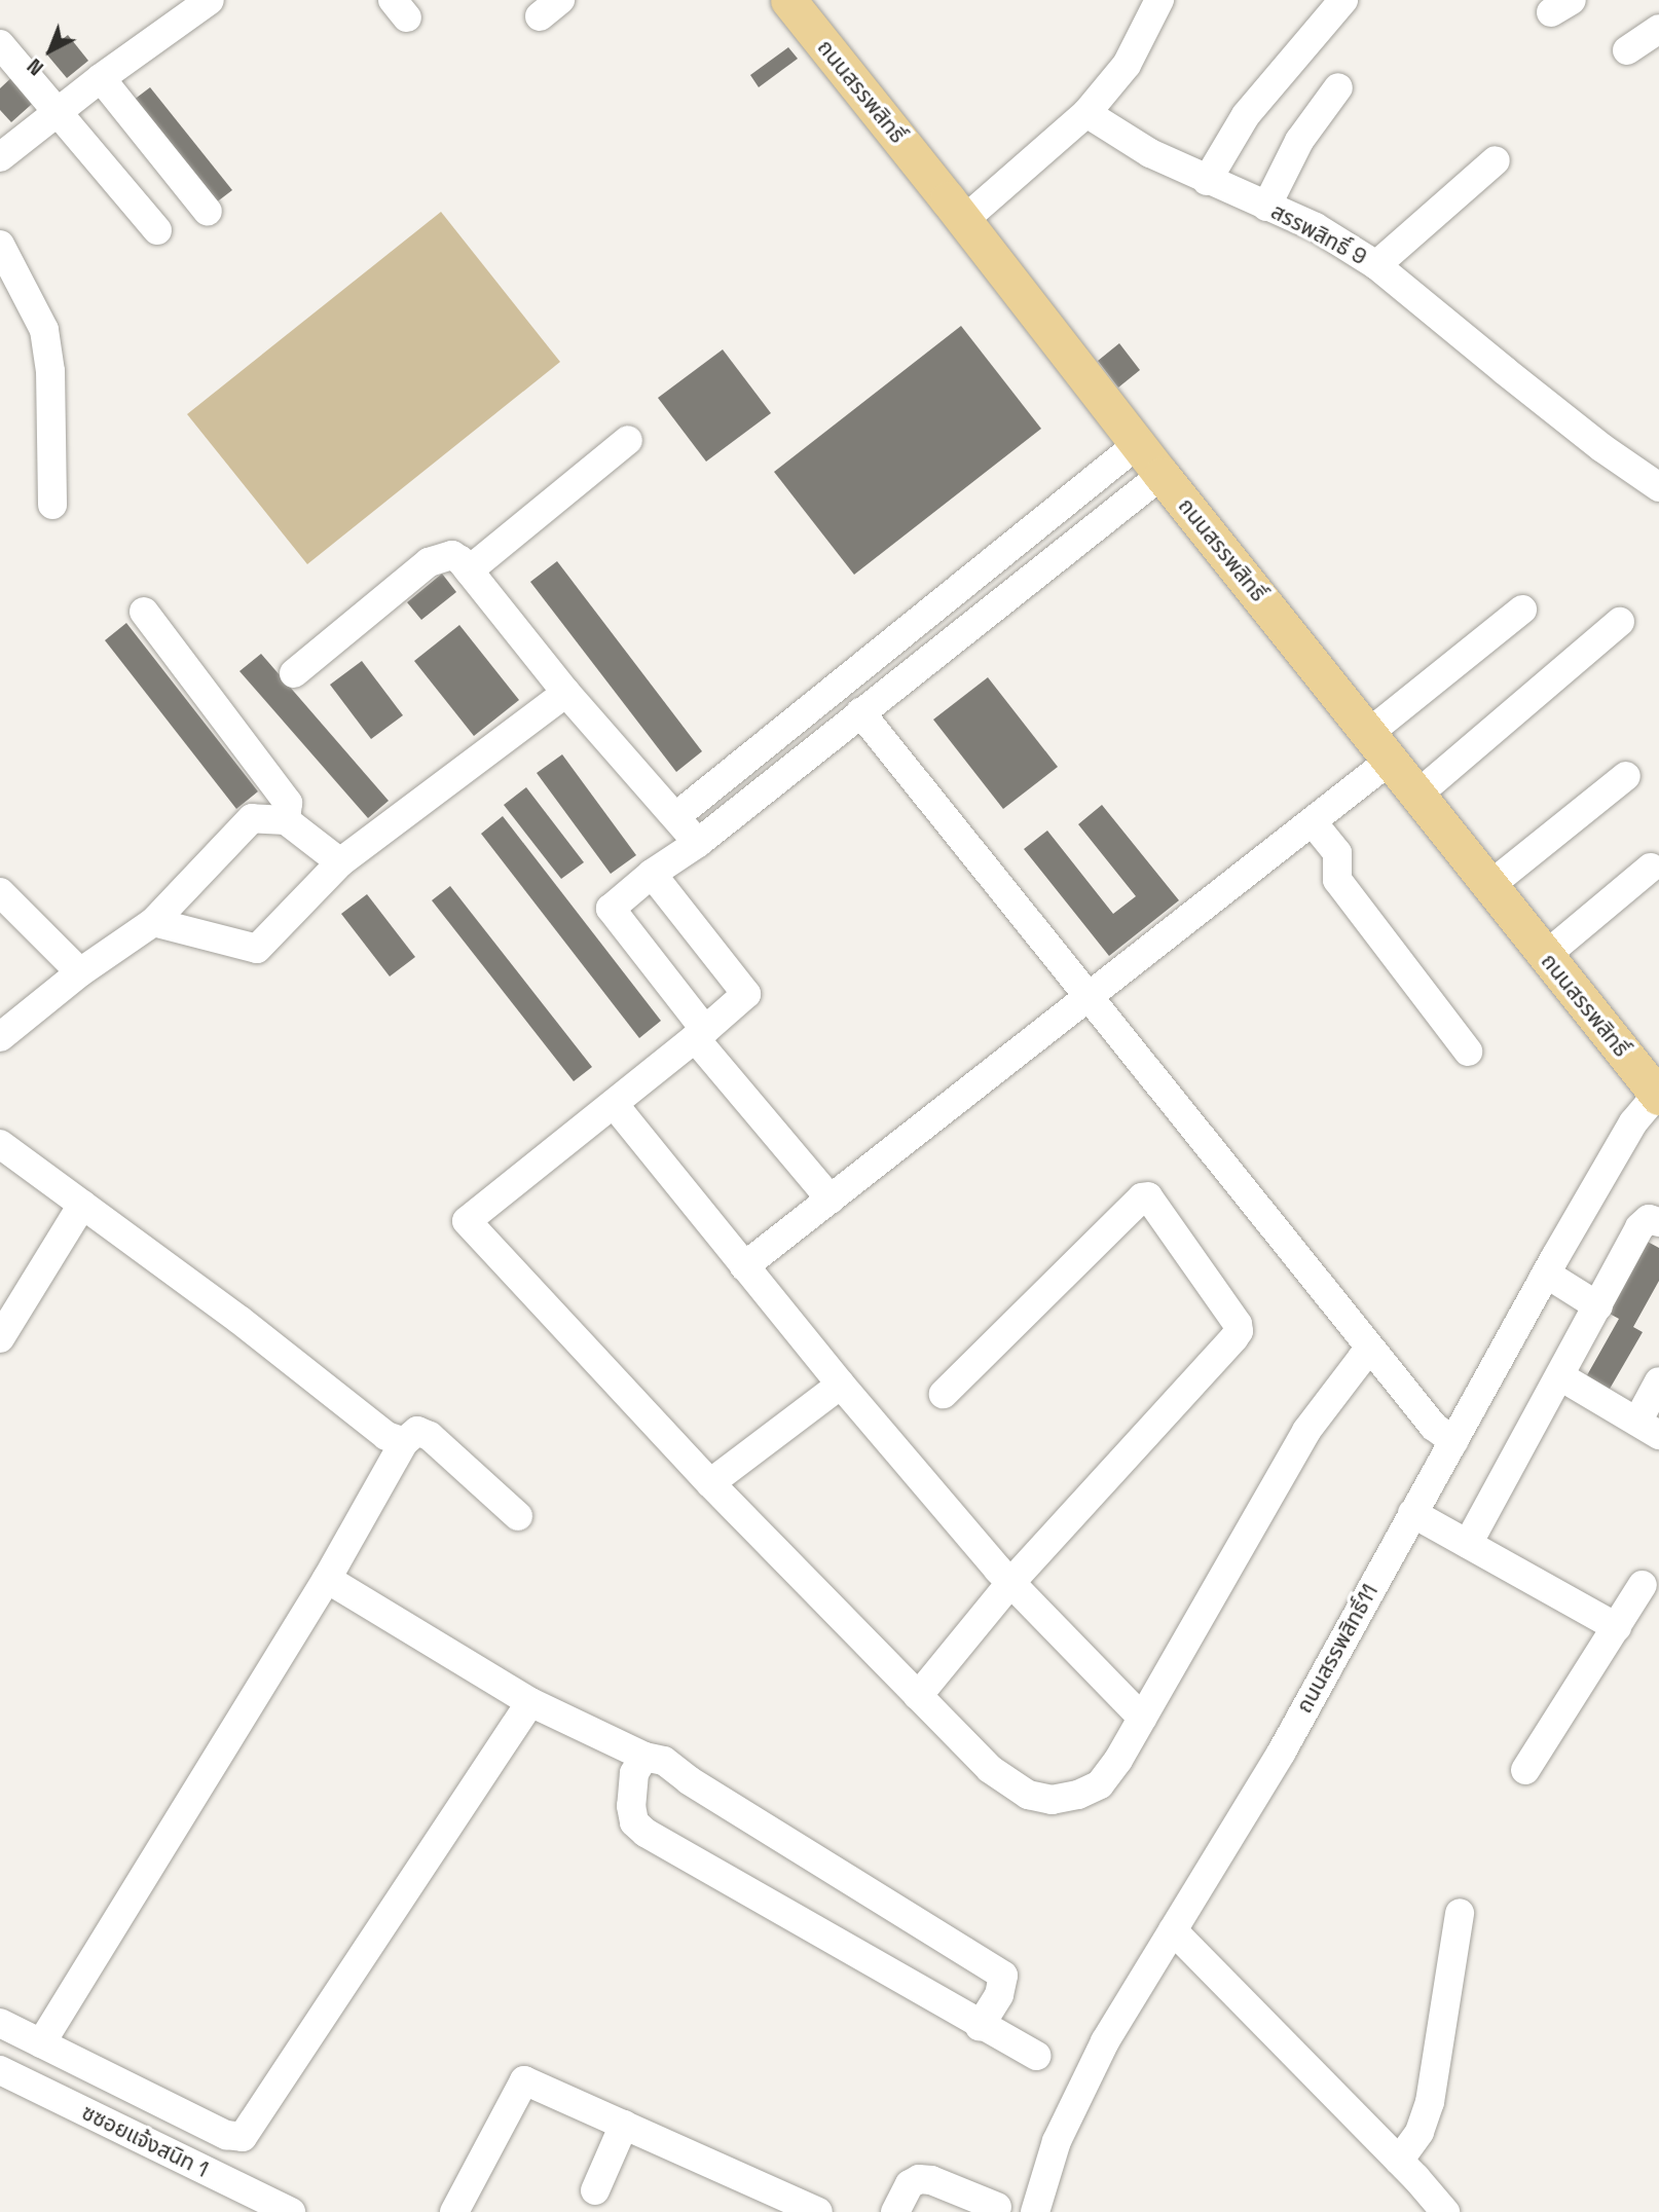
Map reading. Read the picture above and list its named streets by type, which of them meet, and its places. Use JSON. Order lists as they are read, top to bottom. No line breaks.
{"streets":{"main road":["ถนนสรรพสิทธิ์"],"street":["สรรพสิทธิ์ 9","ถนนสรรพสิทธิ์11","ซซอยแจ้งสนิท 1"]},"crossings":[["ถนนสรรพสิทธิ์","ถนนสรรพสิทธิ์11"]],"north":"bottom left"}
